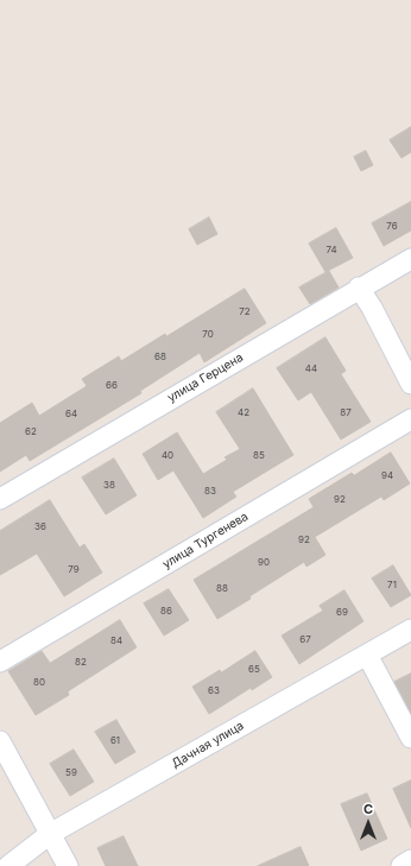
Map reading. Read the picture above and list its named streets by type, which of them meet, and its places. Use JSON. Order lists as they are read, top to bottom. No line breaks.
{"streets":{"street":["улица Герцена","улица Тургенева","Дачная улица"]},"house_numbers":["76","74","72","70","68","44","66","42","87","64","62","40","85","94","38","83","92","36","92","90","79","71","88","86","69","67","84","82","65","80","63","61","59"],"north":"top"}
